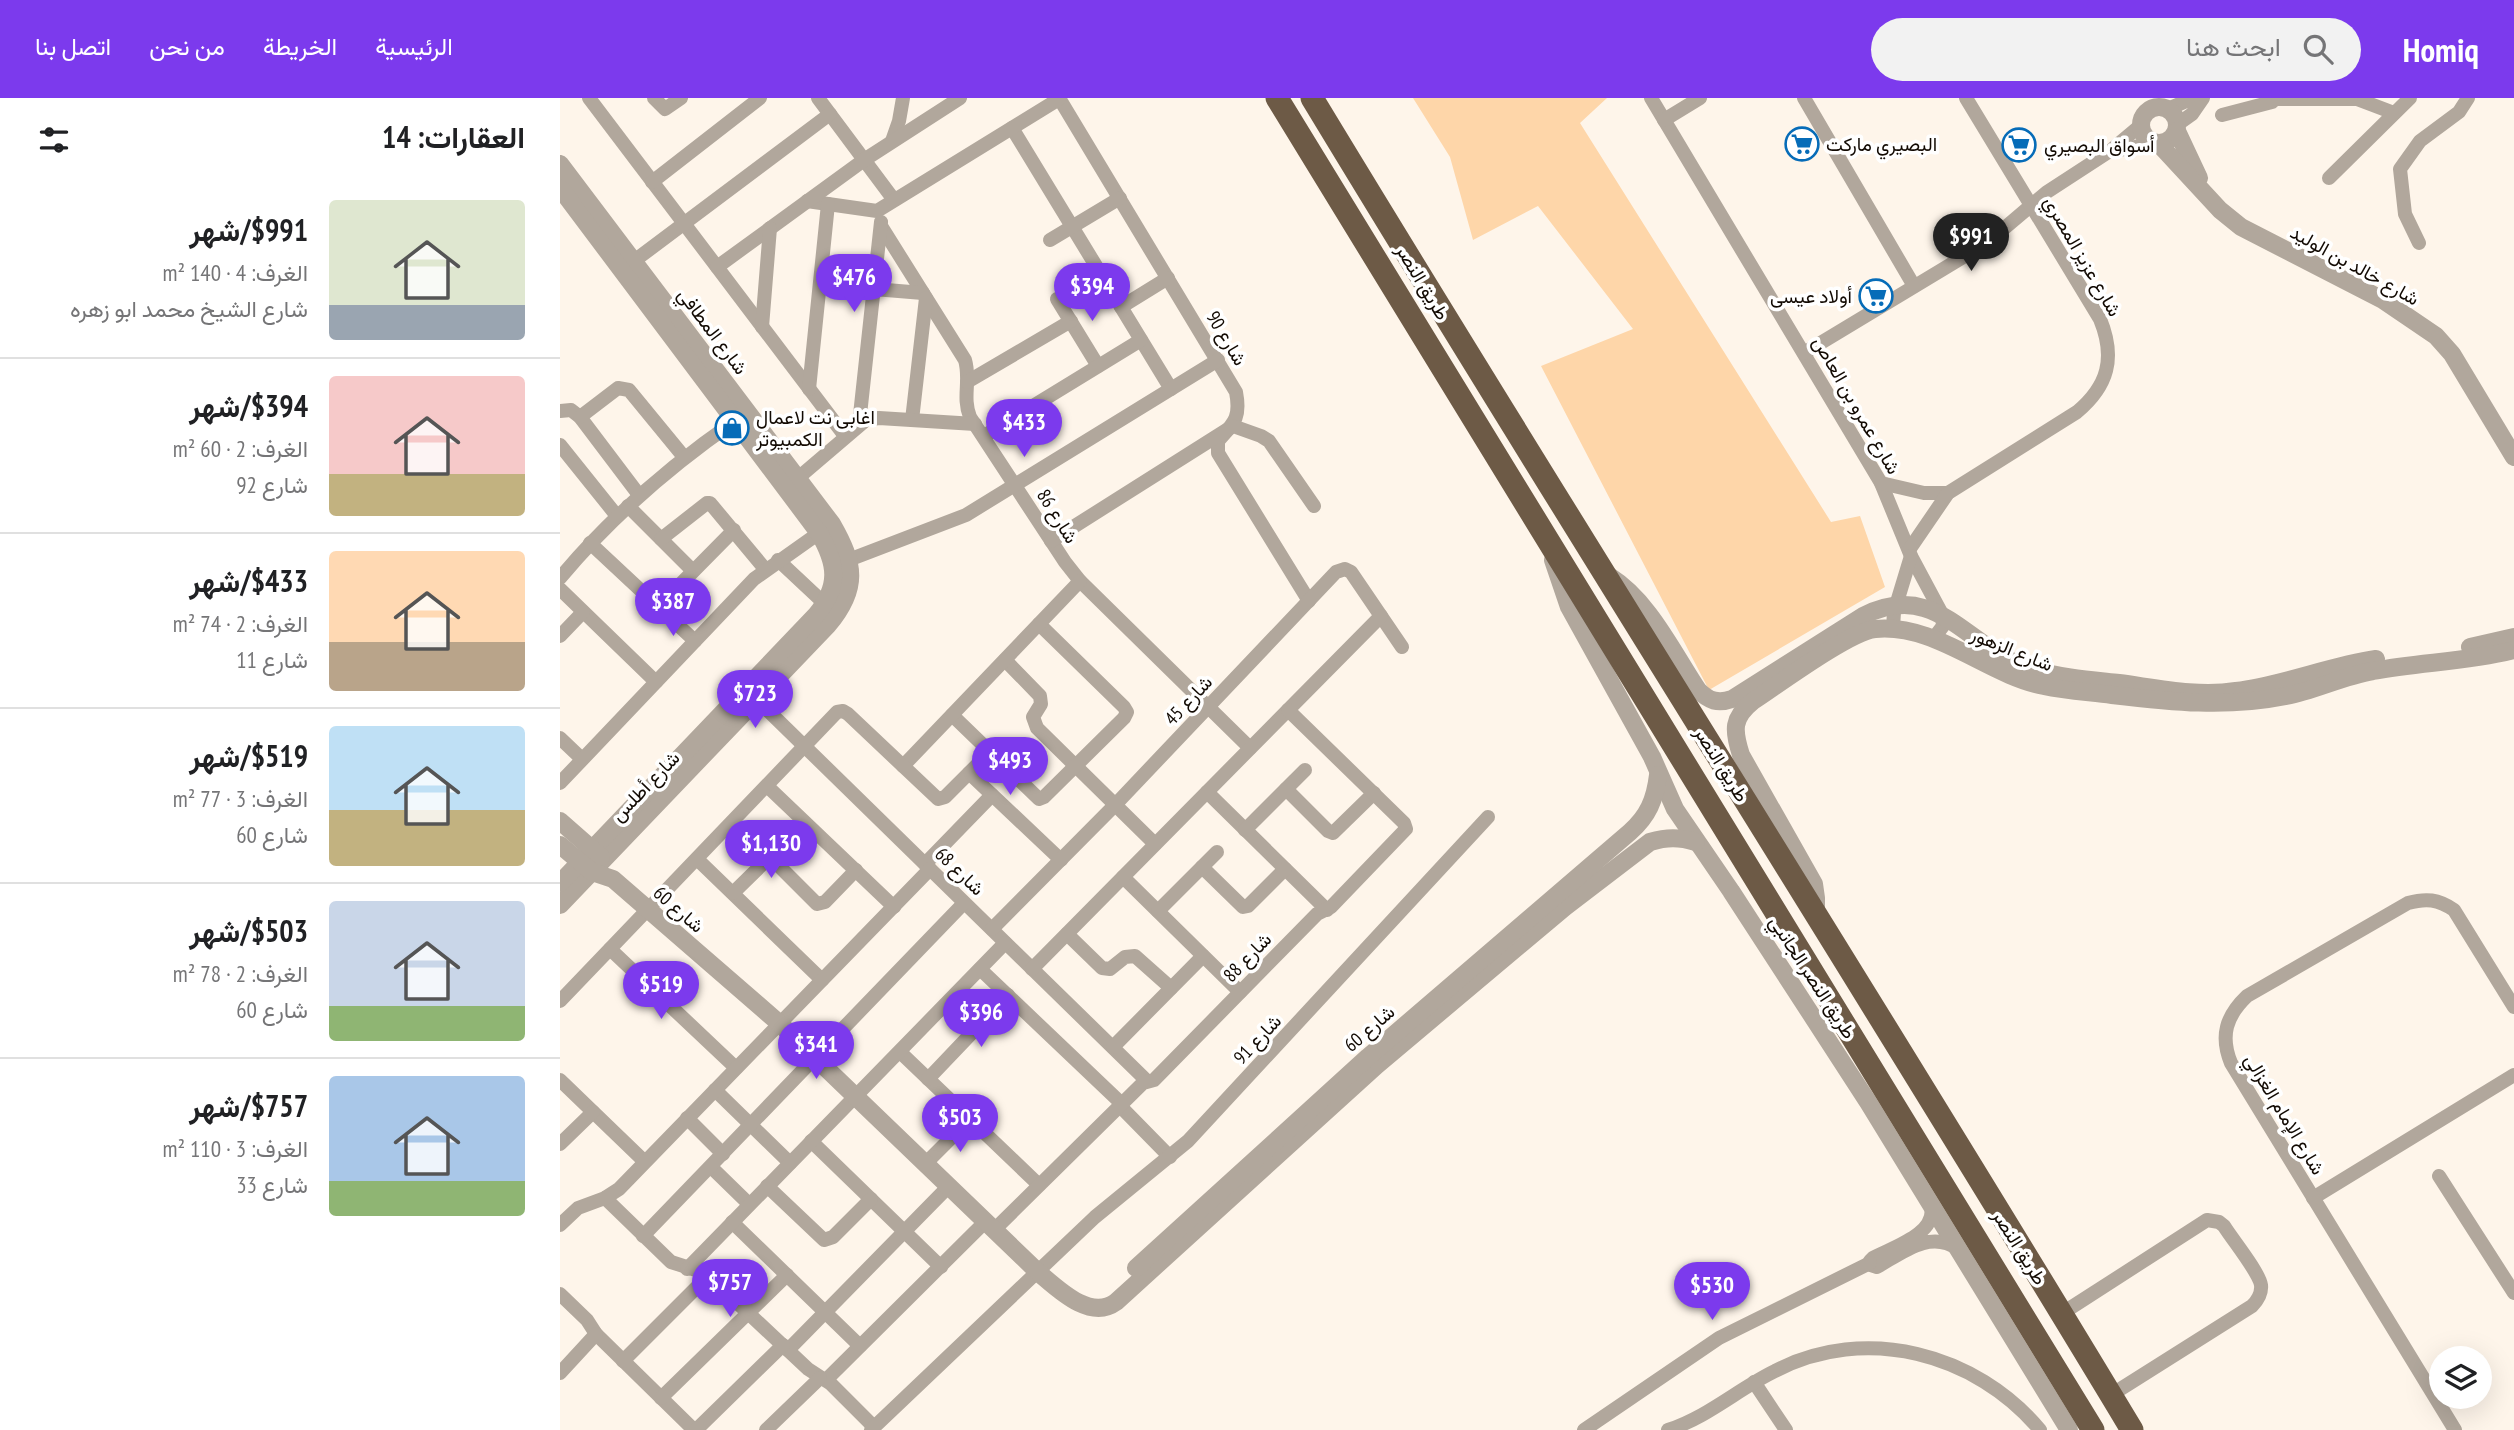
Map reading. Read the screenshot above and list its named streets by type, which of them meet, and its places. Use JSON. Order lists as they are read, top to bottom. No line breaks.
{"streets":{"highway":["طريق النصر"],"street":["شارع عزيز المصري","شارع خالد بن الوليد","شارع المطافي","شارع 90","شارع عمرو بن العاص","شارع 86","شارع الزهور","شارع 45","شارع أطلس","شارع 68","شارع 60","شارع 88","طريق النصر الجانبي","شارع 91","شارع الإمام الغزالي"]},"crossings":[["شارع عزيز المصري","شارع عمرو بن العاص"],["طريق النصر","شارع الزهور"],["طريق النصر","طريق النصر الجانبي"],["شارع المطافي","شارع أطلس"],["شارع 90","شارع 45"],["شارع عمرو بن العاص","شارع الزهور"],["شارع 86","شارع 45"],["شارع 45","شارع 68"],["شارع أطلس","شارع 68"],["شارع أطلس","شارع 60"],["شارع 68","شارع 88"],["شارع 60","شارع 88"],["شارع 60","طريق النصر الجانبي"],["شارع 60","شارع 91"]],"places":{"supermarket":["البصيري ماركت","أسواق البصيري","أولاد عيسى"],"shop":["اغابى نت لاعمال الكمبيوتر"]},"page":{"header":"Homiq","search":"ابحث هنا","nav":["الرئيسية","الخريطة","من نحن","اتصل بنا"],"heading":"العقارات: 14","list":[{"name":"$991/شهر","note":"الغرف: 4 · 140 m² · شارع الشيخ محمد ابو زهره"},{"name":"$394/شهر","note":"الغرف: 2 · 60 m² · شارع 92"},{"name":"$433/شهر","note":"الغرف: 2 · 74 m² · شارع 11"},{"name":"$519/شهر","note":"الغرف: 3 · 77 m² · شارع 60"},{"name":"$503/شهر","note":"الغرف: 2 · 78 m² · شارع 60"},{"name":"$757/شهر","note":"الغرف: 3 · 110 m² · شارع 33"}],"price":["$991","$476","$394","$433","$387","$723","$493","$1,130","$519","$396","$341","$503","$757","$530"]}}
